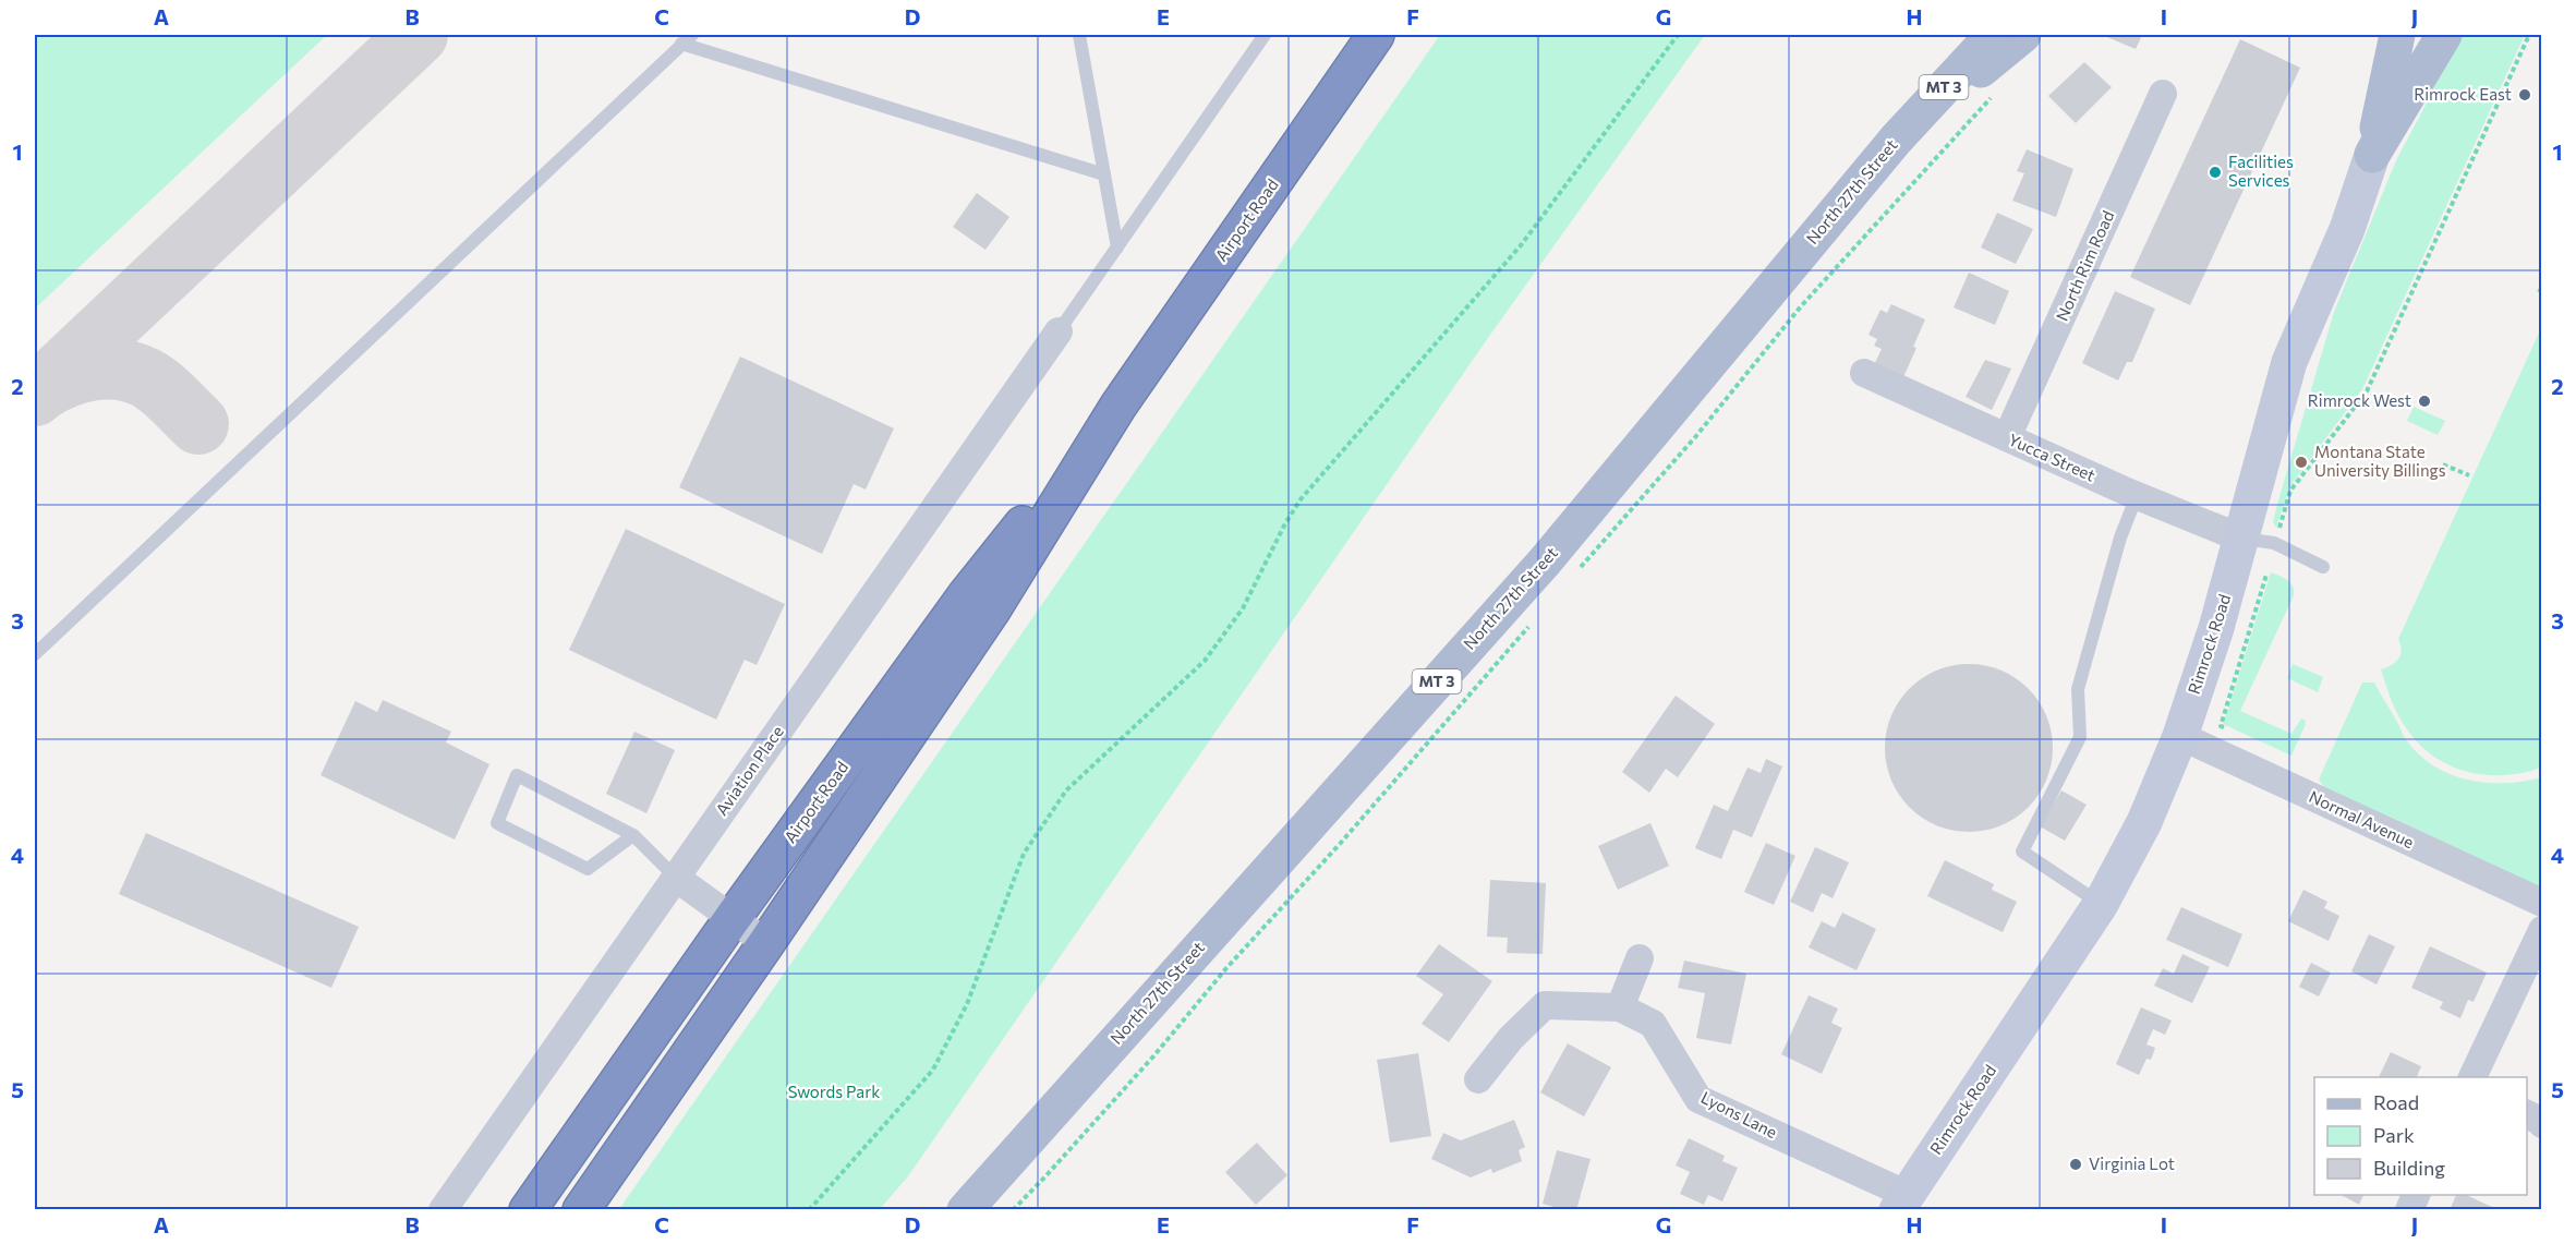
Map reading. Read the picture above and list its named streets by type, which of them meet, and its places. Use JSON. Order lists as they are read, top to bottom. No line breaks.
{"streets":{"highway":["Airport Road"],"main road":["MT 3","North 27th Street","Rimrock Road"],"street":["North Rim Road","Yucca Street","Aviation Place","Normal Avenue","Lyons Lane"]},"crossings":[["North Rim Road","Yucca Street"],["Yucca Street","Rimrock Road"],["Rimrock Road","Normal Avenue"],["Rimrock Road","Lyons Lane"]],"parks":["Swords Park"],"places":["Rimrock East","Facilities Services","Rimrock West","Montana State University Billings","Virginia Lot"],"legend":["Road","Park","Building"],"grid":{"columns":["A","B","C","D","E","F","G","H","I","J"],"rows":["1","2","3","4","5"]}}
